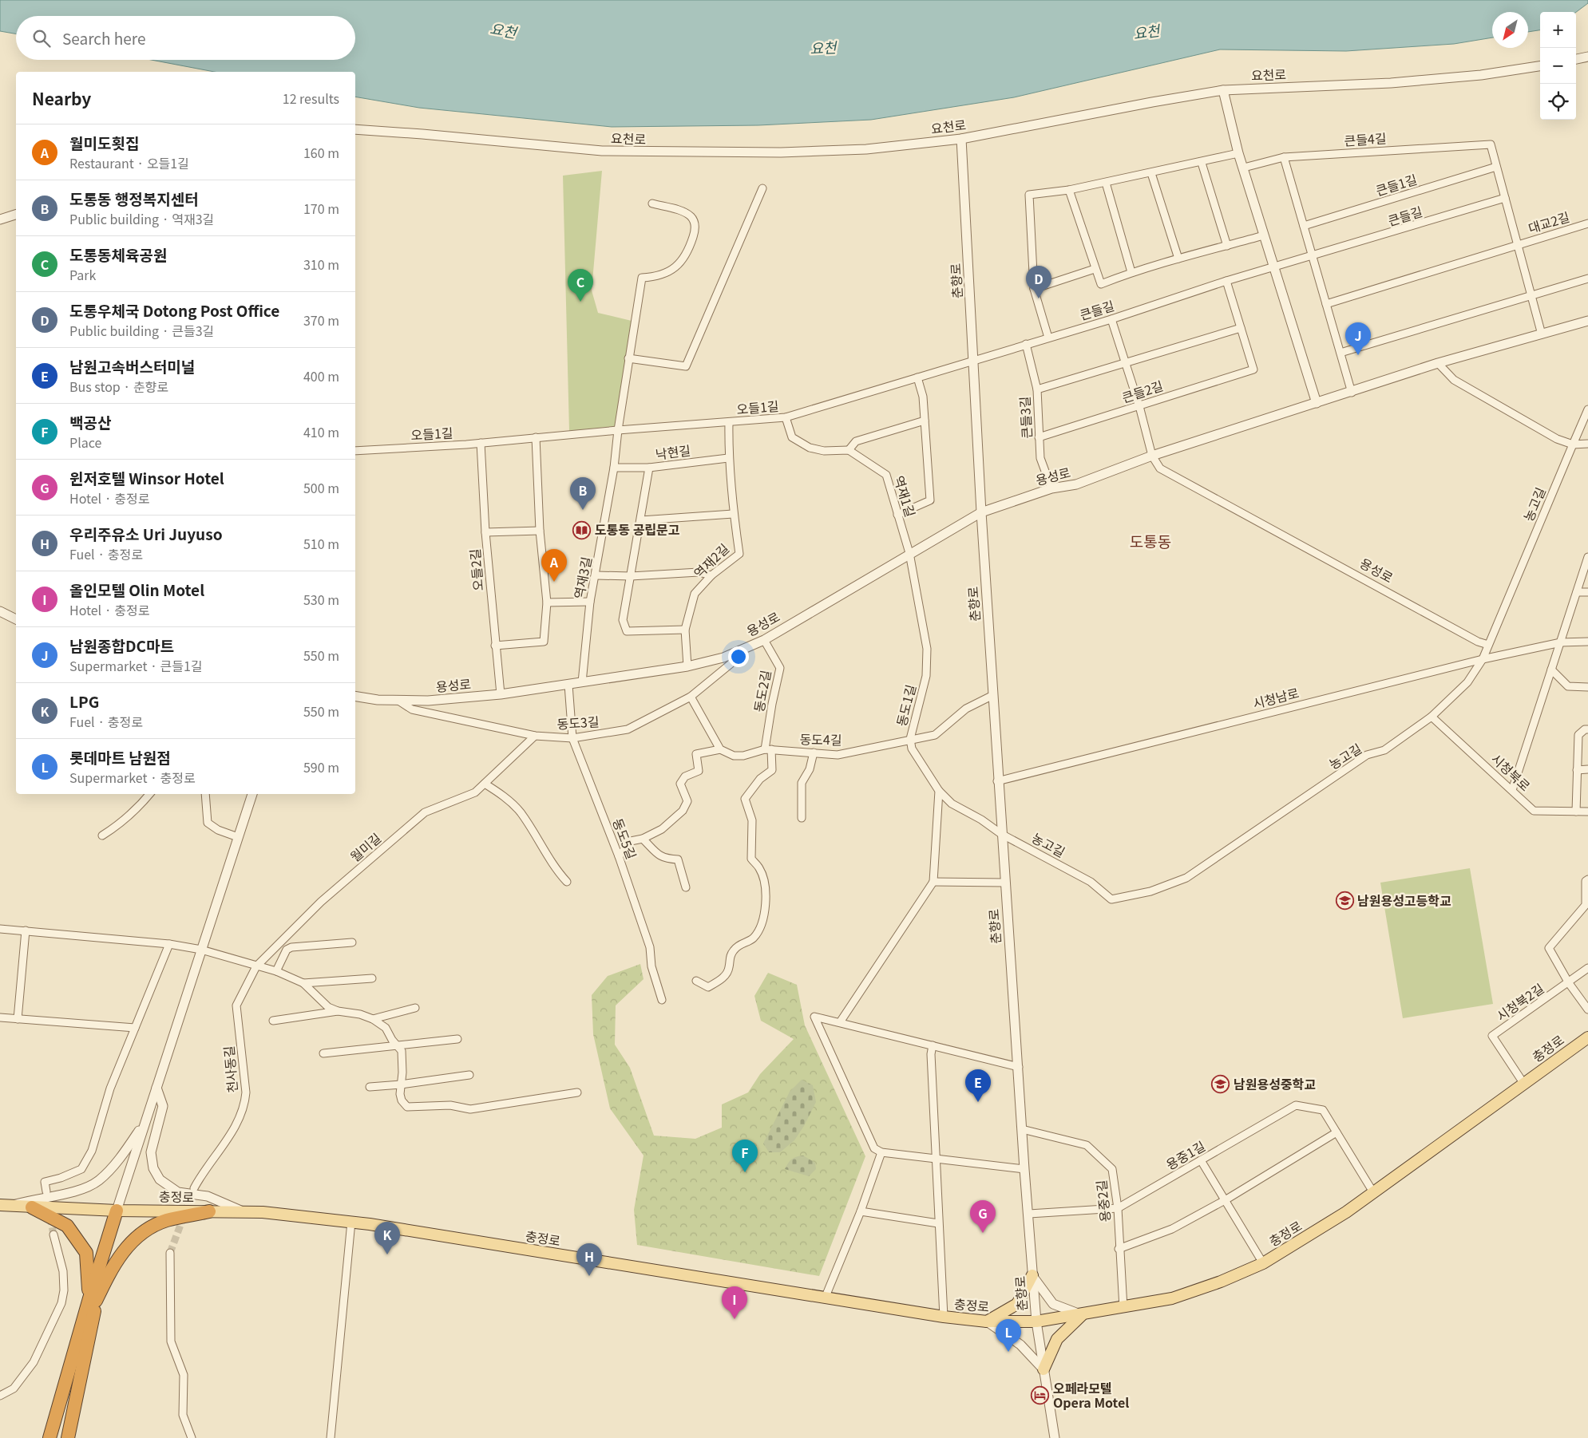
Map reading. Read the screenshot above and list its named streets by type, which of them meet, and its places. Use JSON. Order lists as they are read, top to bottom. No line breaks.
{"streets":{"main road":["충정로"],"street":["요천로","큰들4길","큰들1길","큰들길","대교2길","춘향로","큰들2길","오들1길","큰들3길","낙현길","용성로","역재1길","농고길","역재2길","오들2길","역재3길","동도2길","시청남로","동도1길","동도3길","동도4길","시청북로","동도5길","월미길","시청북2길","천사동길","용중1길","용중2길"]},"crossings":[["요천로","춘향로"],["큰들4길","큰들1길"],["큰들길","춘향로"],["큰들길","오들1길"],["큰들길","큰들3길"],["춘향로","오들1길"],["춘향로","용성로"],["춘향로","농고길"],["춘향로","시청남로"],["춘향로","동도1길"],["춘향로","동도4길"],["춘향로","충정로"],["춘향로","용중1길"],["춘향로","용중2길"],["큰들2길","큰들3길"],["오들1길","역재2길"],["오들1길","오들2길"],["오들1길","역재3길"],["큰들3길","용성로"],["낙현길","역재2길"],["용성로","역재1길"],["용성로","농고길"],["용성로","역재2길"],["용성로","오들2길"],["용성로","역재3길"],["용성로","동도2길"],["용성로","동도1길"],["용성로","동도3길"],["용성로","동도5길"],["역재1길","동도1길"],["농고길","시청남로"],["농고길","동도1길"],["농고길","시청북로"],["동도2길","동도4길"],["동도1길","동도4길"],["동도3길","동도5길"],["동도3길","월미길"],["월미길","천사동길"],["시청북2길","충정로"],["충정로","용중1길"],["충정로","용중2길"],["용중1길","용중2길"]],"districts":["도통동"],"water":["요천"],"places":{"library":["도통동 공립문고"],"school or university":["남원용성고등학교","남원용성중학교"],"hotel":["오페라모텔 Opera Motel"]},"north":"bottom left","page":{"map_buttons":["+","−"],"search":"Search here","heading":["Nearby","12 results"],"list":[{"mark":"A","name":"월미도횟집","note":"Restaurant · 오들1길","value":"160 m"},{"mark":"B","name":"도통동 행정복지센터","note":"Public building · 역재3길","value":"170 m"},{"mark":"C","name":"도통동체육공원","note":"Park","value":"310 m"},{"mark":"D","name":"도통우체국 Dotong Post Office","note":"Public building · 큰들3길","value":"370 m"},{"mark":"E","name":"남원고속버스터미널","note":"Bus stop · 춘향로","value":"400 m"},{"mark":"F","name":"백공산","note":"Place","value":"410 m"},{"mark":"G","name":"윈저호텔 Winsor Hotel","note":"Hotel · 충정로","value":"500 m"},{"mark":"H","name":"우리주유소 Uri Juyuso","note":"Fuel · 충정로","value":"510 m"},{"mark":"I","name":"올인모텔 Olin Motel","note":"Hotel · 충정로","value":"530 m"},{"mark":"J","name":"남원종합DC마트","note":"Supermarket · 큰들1길","value":"550 m"},{"mark":"K","name":"LPG","note":"Fuel · 충정로","value":"550 m"},{"mark":"L","name":"롯데마트 남원점","note":"Supermarket · 충정로","value":"590 m"}],"pins":["D","C","J","B","A","E","F","G","K","H","I","L"]}}
